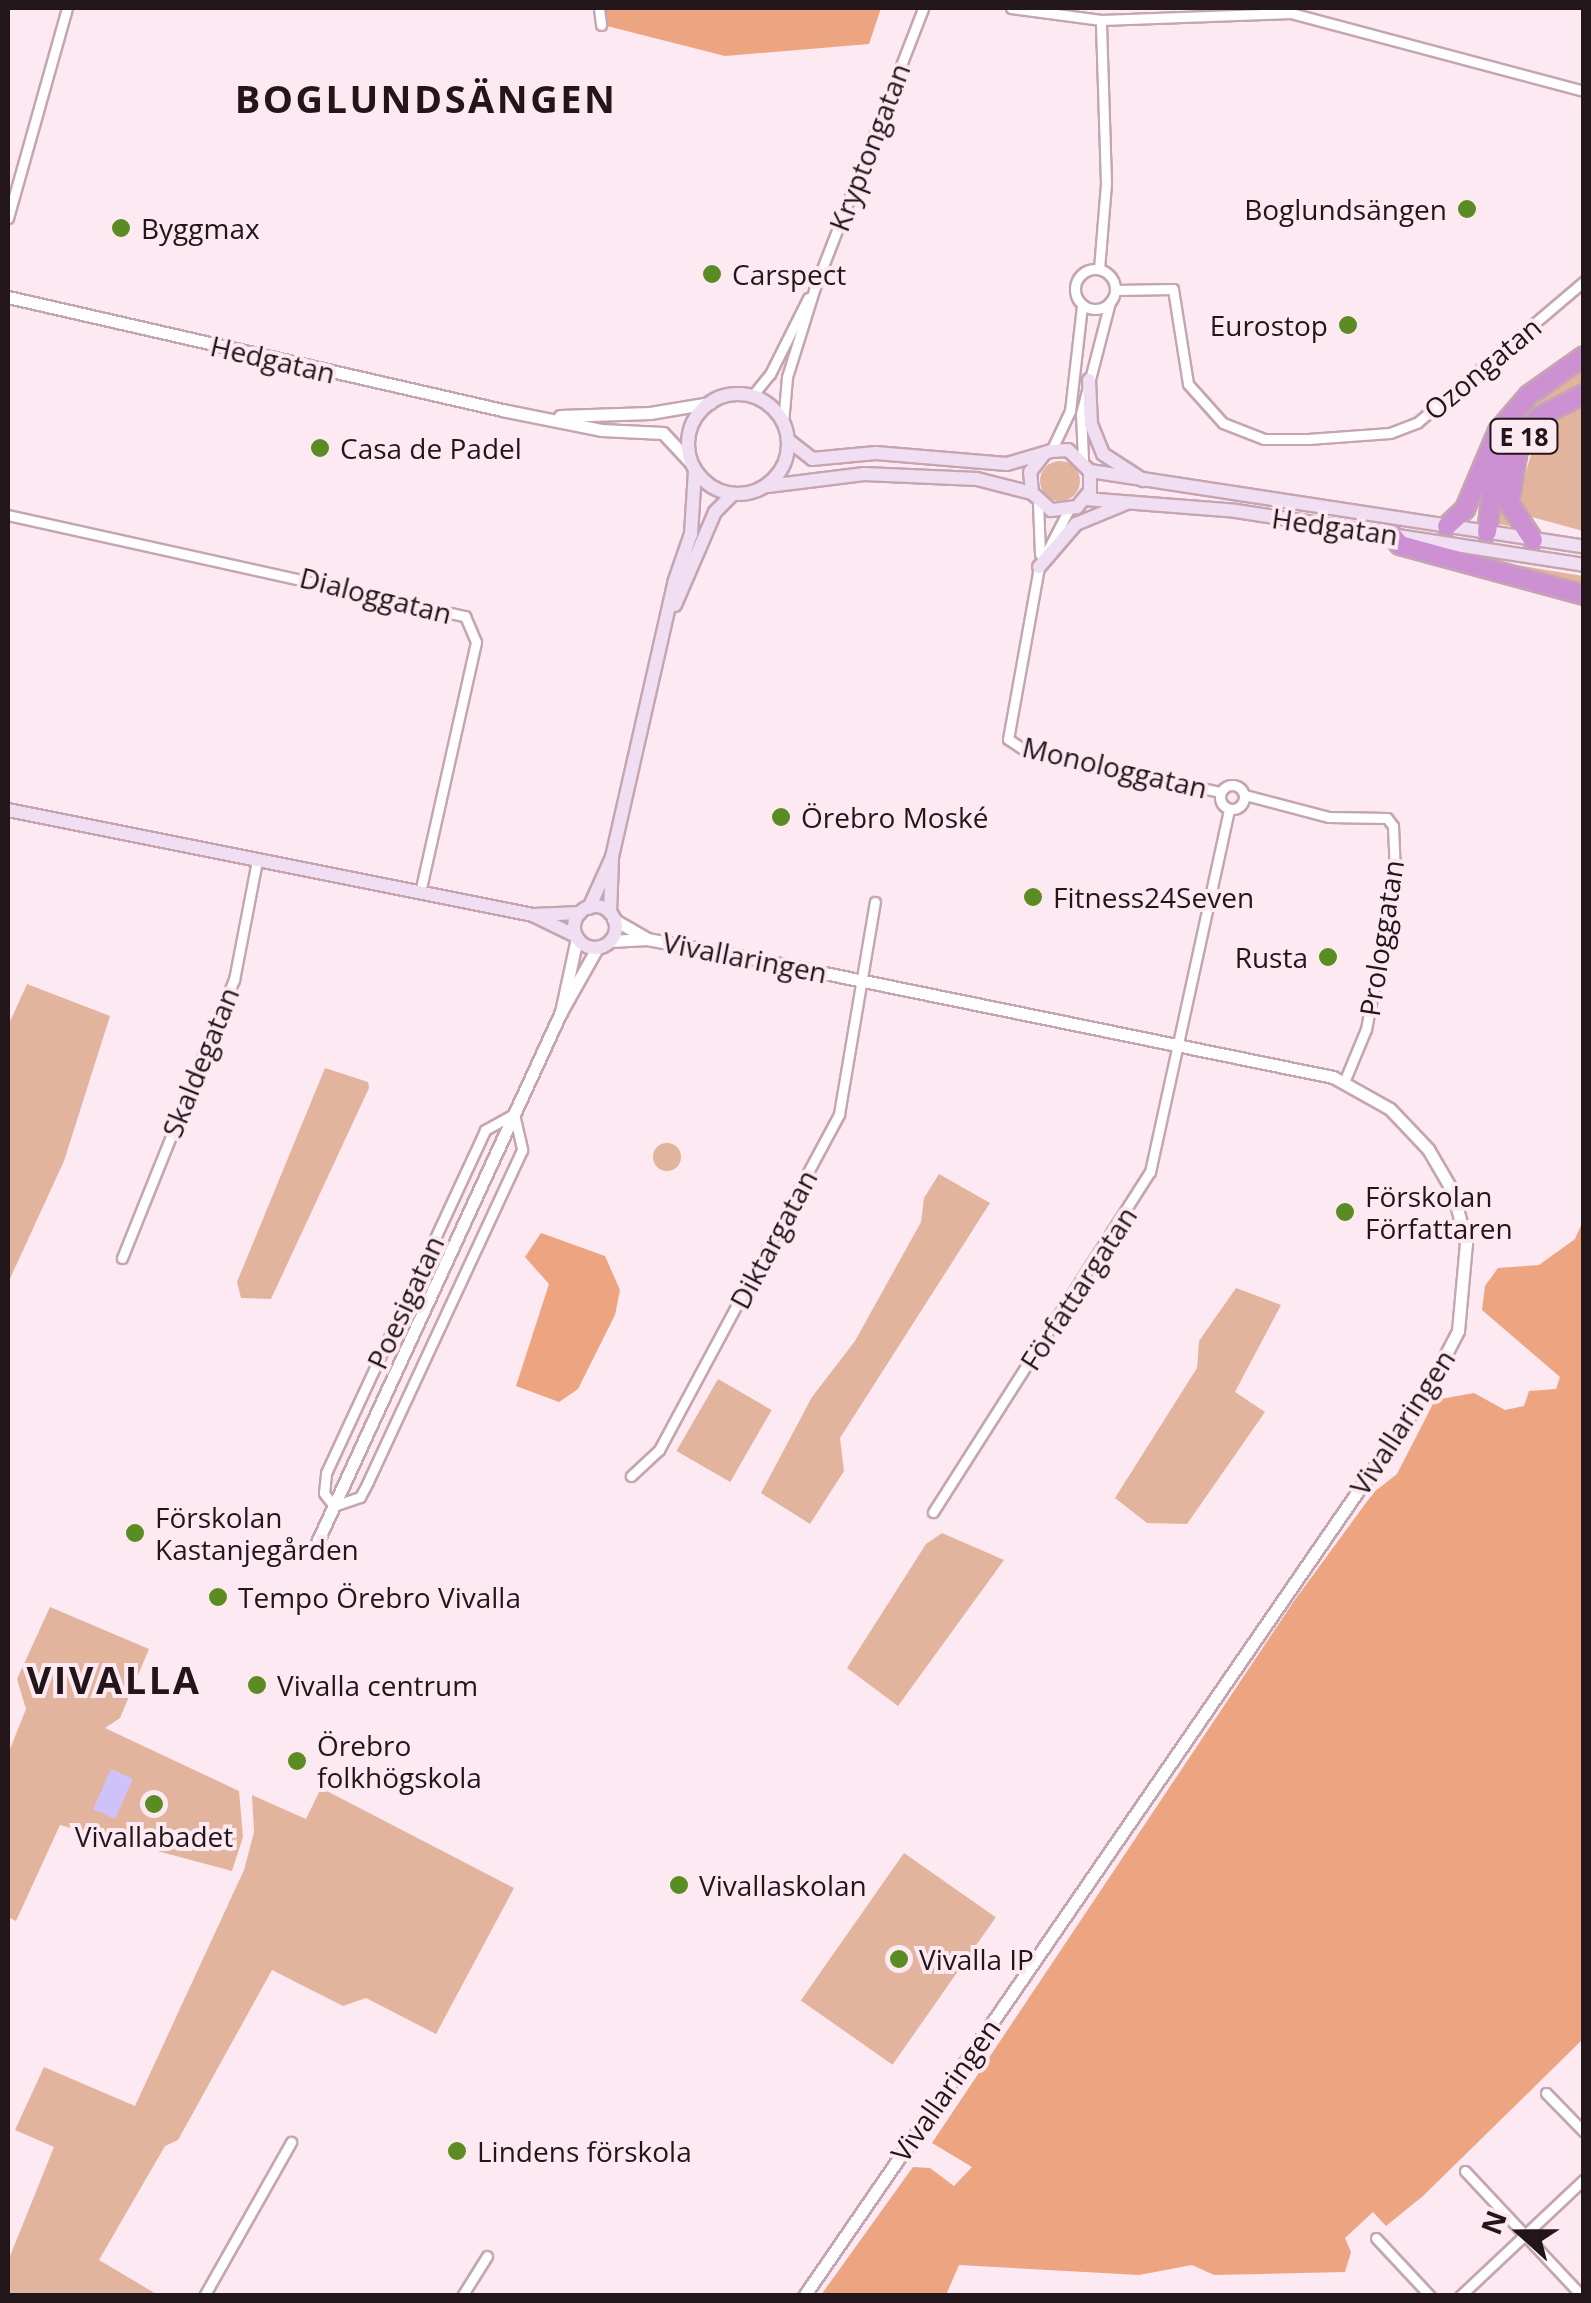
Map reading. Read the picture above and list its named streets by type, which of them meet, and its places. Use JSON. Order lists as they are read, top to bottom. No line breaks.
{"streets":{"highway":["E 18"],"main road":["Hedgatan"],"street":["Kryptongatan","Ozongatan","Dialoggatan","Monologgatan","Prologgatan","Vivallaringen","Skaldegatan","Diktargatan","Författargatan","Poesigatan"]},"crossings":[["Kryptongatan","Hedgatan"],["Hedgatan","E 18"],["Hedgatan","Monologgatan"],["Prologgatan","Vivallaringen"],["Vivallaringen","Diktargatan"],["Vivallaringen","Författargatan"],["Vivallaringen","Poesigatan"]],"districts":["BOGLUNDSÄNGEN","VIVALLA"],"places":["Boglundsängen","Byggmax","Carspect","Eurostop","Casa de Padel","Örebro Moské","Fitness24Seven","Rusta","Förskolan Författaren","Förskolan Kastanjegården","Tempo Örebro Vivalla","Vivalla centrum","Örebro folkhögskola","Vivallabadet","Vivallaskolan","Vivalla IP","Lindens förskola"],"north":"left"}
